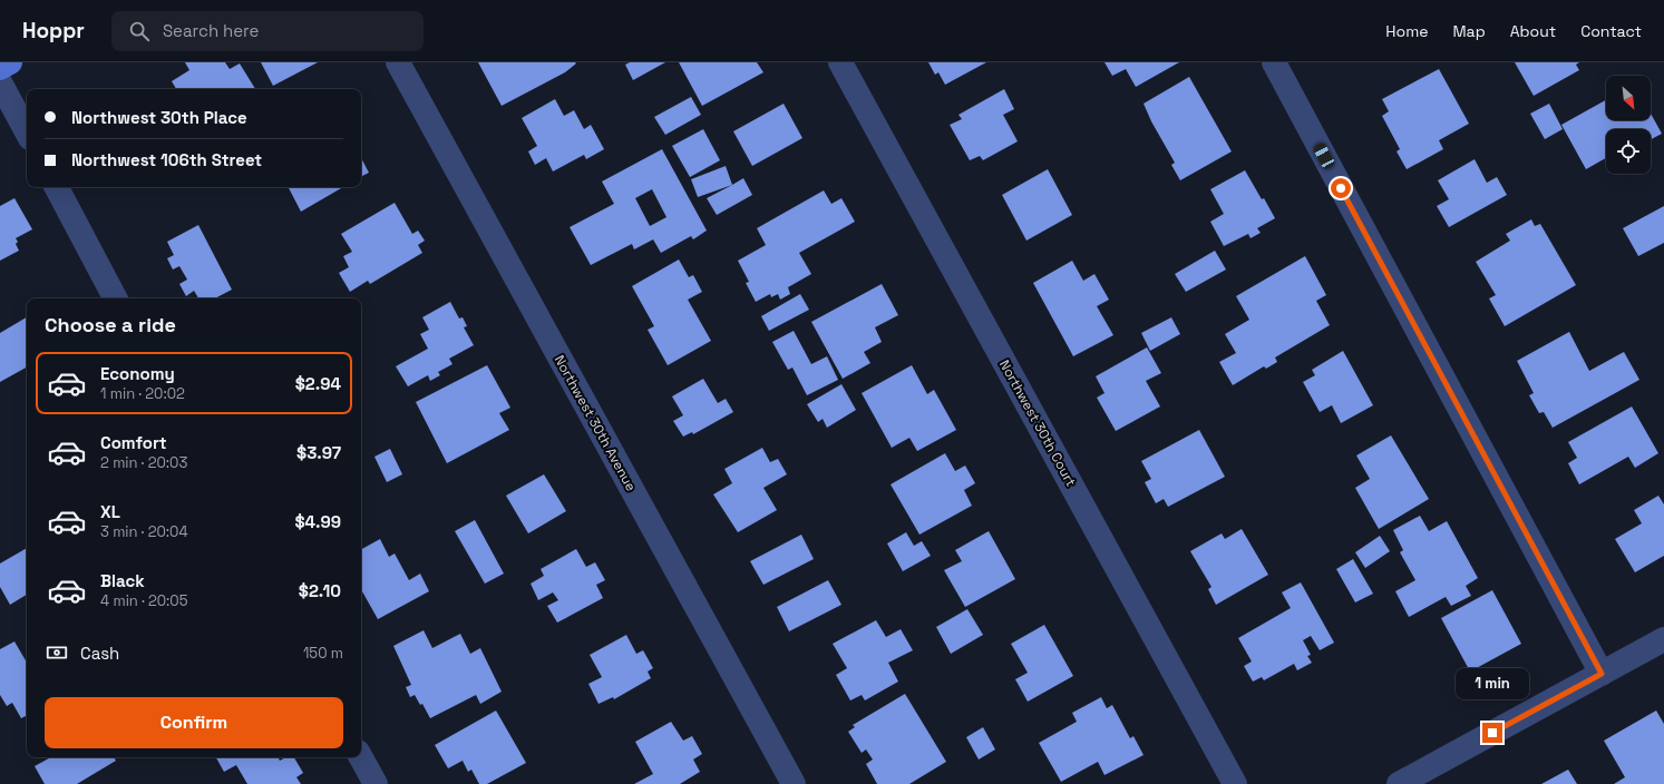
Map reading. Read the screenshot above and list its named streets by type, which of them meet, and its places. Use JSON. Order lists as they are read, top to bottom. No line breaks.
{"streets":{"street":["Northwest 30th Avenue","Northwest 30th Court"]},"north":"bottom right","page":{"header":"Hoppr","search":"Search here","nav":["Home","Map","About","Contact"],"banner":["Northwest 30th Place","Northwest 106th Street"],"heading":"Choose a ride","list":[{"name":"Economy","note":"1 min · 20:02","value":"$2.94"},{"name":"Comfort","note":"2 min · 20:03","value":"$3.97"},{"name":"XL","note":"3 min · 20:04","value":"$4.99"},{"name":"Black","note":"4 min · 20:05","value":"$2.10"}],"pay":["Cash","150 m"],"bubble":"1 min","buttons":"Confirm"}}
